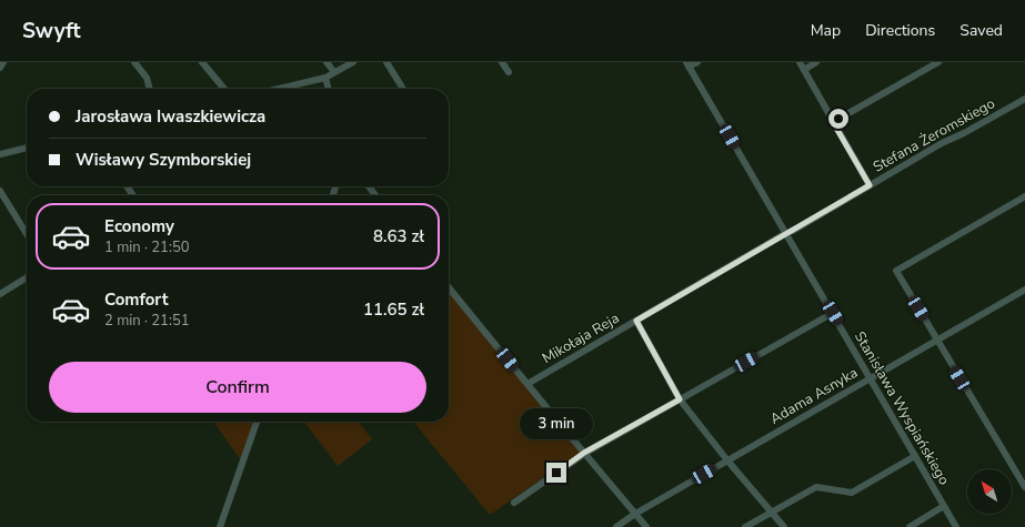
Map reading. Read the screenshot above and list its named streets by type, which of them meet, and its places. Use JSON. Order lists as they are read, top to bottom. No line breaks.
{"streets":{"street":["Stefana Żeromskiego","Mikołaja Reja","Adama Asnyka","Stanisława Wyspiańskiego"]},"crossings":[["Stefana Żeromskiego","Mikołaja Reja"],["Stefana Żeromskiego","Stanisława Wyspiańskiego"],["Mikołaja Reja","Stanisława Wyspiańskiego"],["Adama Asnyka","Stanisława Wyspiańskiego"]],"north":"top left","page":{"header":"Swyft","nav":["Map","Directions","Saved"],"banner":["Jarosława Iwaszkiewicza","Wisławy Szymborskiej"],"list":[{"name":"Economy","note":"1 min · 21:50","value":"8.63 zł"},{"name":"Comfort","note":"2 min · 21:51","value":"11.65 zł"}],"buttons":"Confirm","bubble":"3 min"}}
